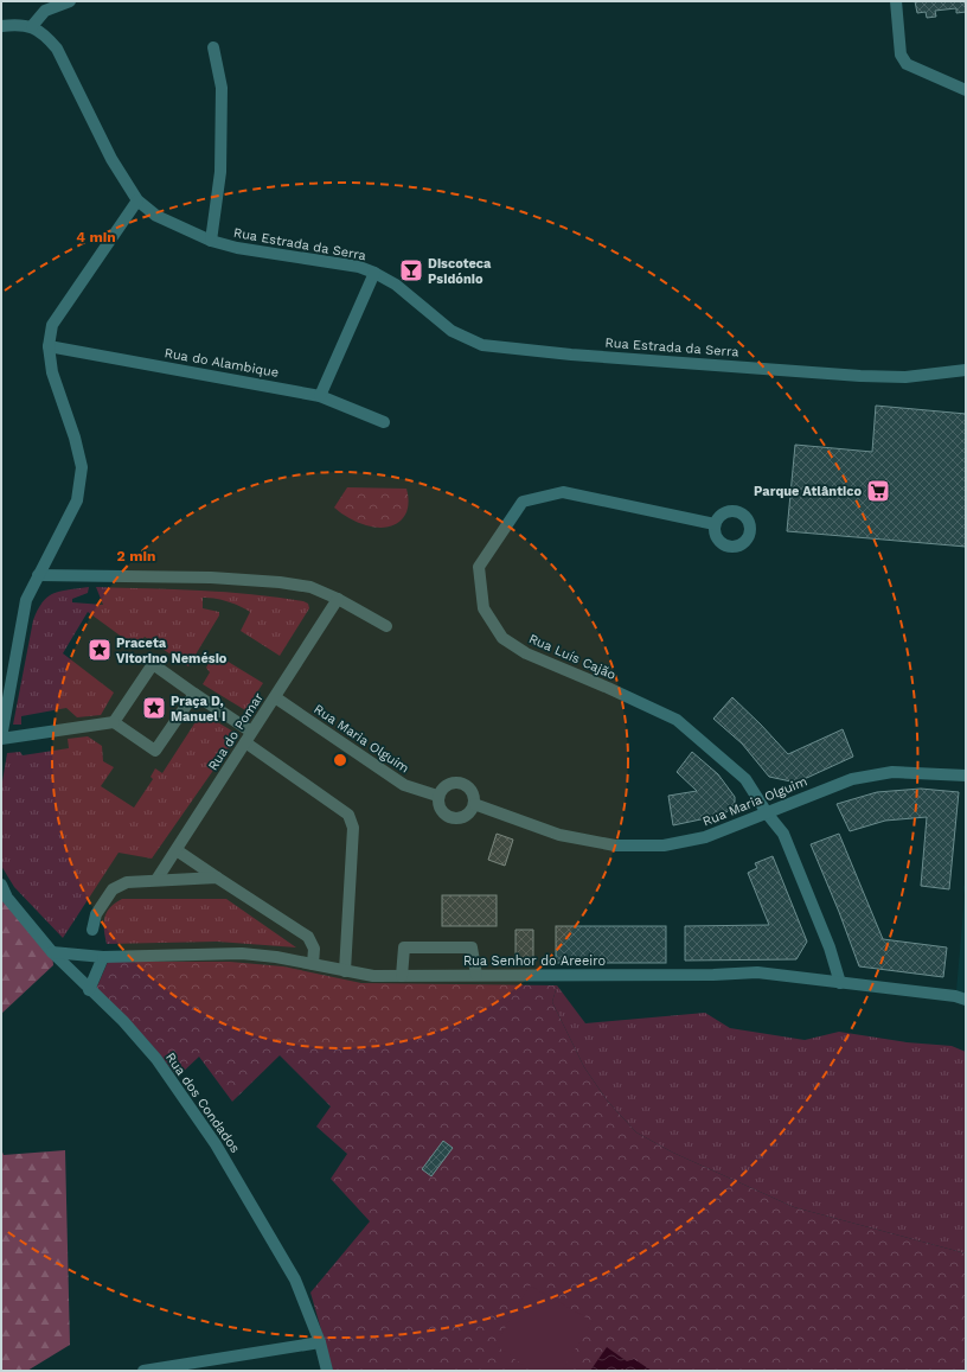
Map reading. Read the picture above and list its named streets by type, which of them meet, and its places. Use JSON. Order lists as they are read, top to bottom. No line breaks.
{"streets":{"street":["Rua Estrada da Serra","Rua do Alambique","Rua Luís Cajão","Rua do Pomar","Rua Maria Olguim","Rua Senhor do Areeiro","Rua dos Condados"]},"crossings":[["Rua Luís Cajão","Rua Maria Olguim"],["Rua Luís Cajão","Rua Senhor do Areeiro"],["Rua do Pomar","Rua Maria Olguim"],["Rua Senhor do Areeiro","Rua dos Condados"]],"places":{"bar":["Discoteca Psidónio"],"supermarket":["Parque Atlântico"],"place":["Praceta Vitorino Nemésio","Praça D, Manuel I"]},"rings":["4 min","2 min"]}
